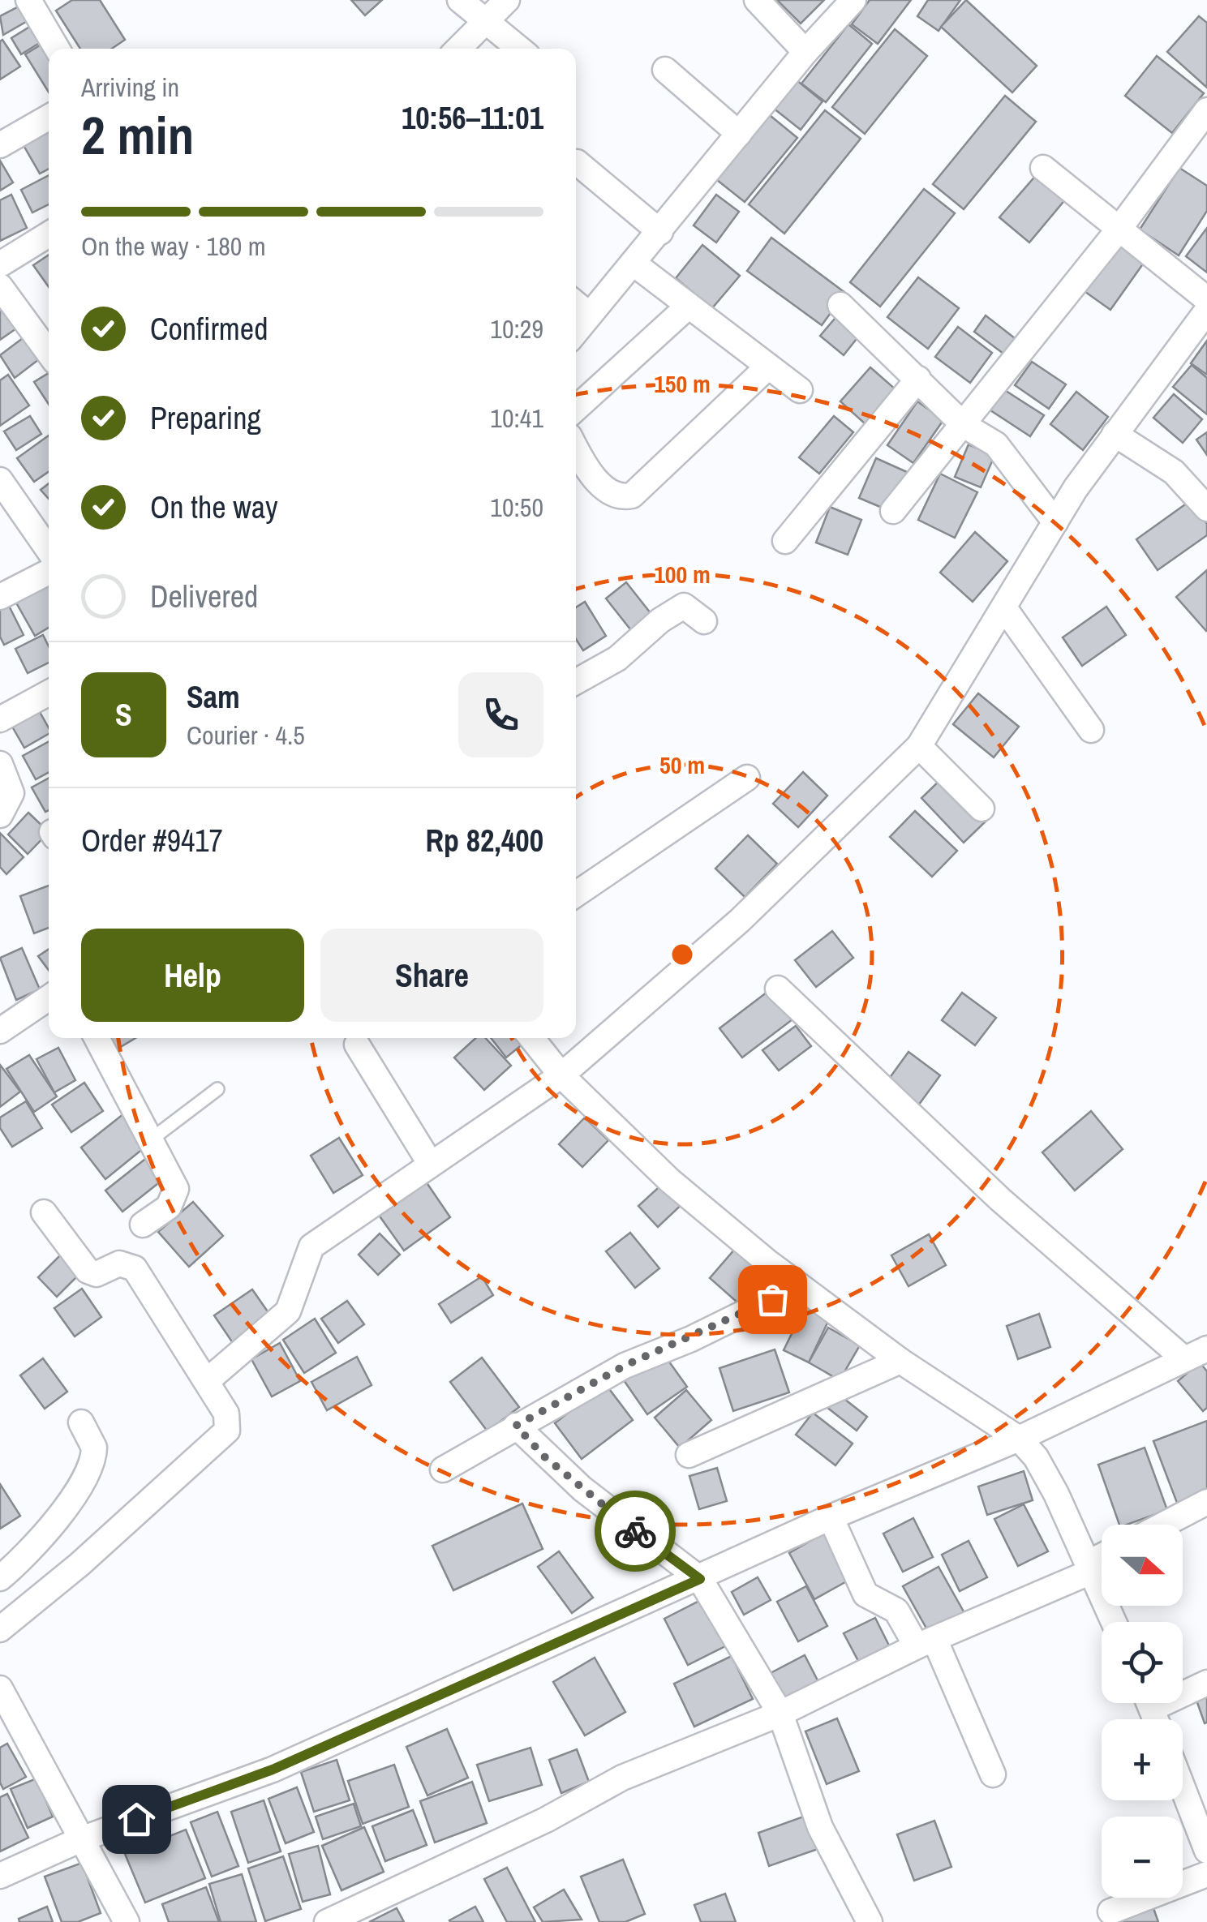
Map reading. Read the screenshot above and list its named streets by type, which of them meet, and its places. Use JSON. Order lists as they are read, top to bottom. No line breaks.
{"north":"right","page":{"heading":["2 min","Arriving in","10:56–11:01"],"panel":["Sam","Courier · 4.5","Order #9417","Rp 82,400"],"bar":"On the way · 180 m","list":[["Confirmed","10:29"],["Preparing","10:41"],["On the way","10:50"],"Delivered"],"round":"S","buttons":["Help","Share"],"map_buttons":["+","−"]},"rings":["150 m","100 m","50 m"]}
